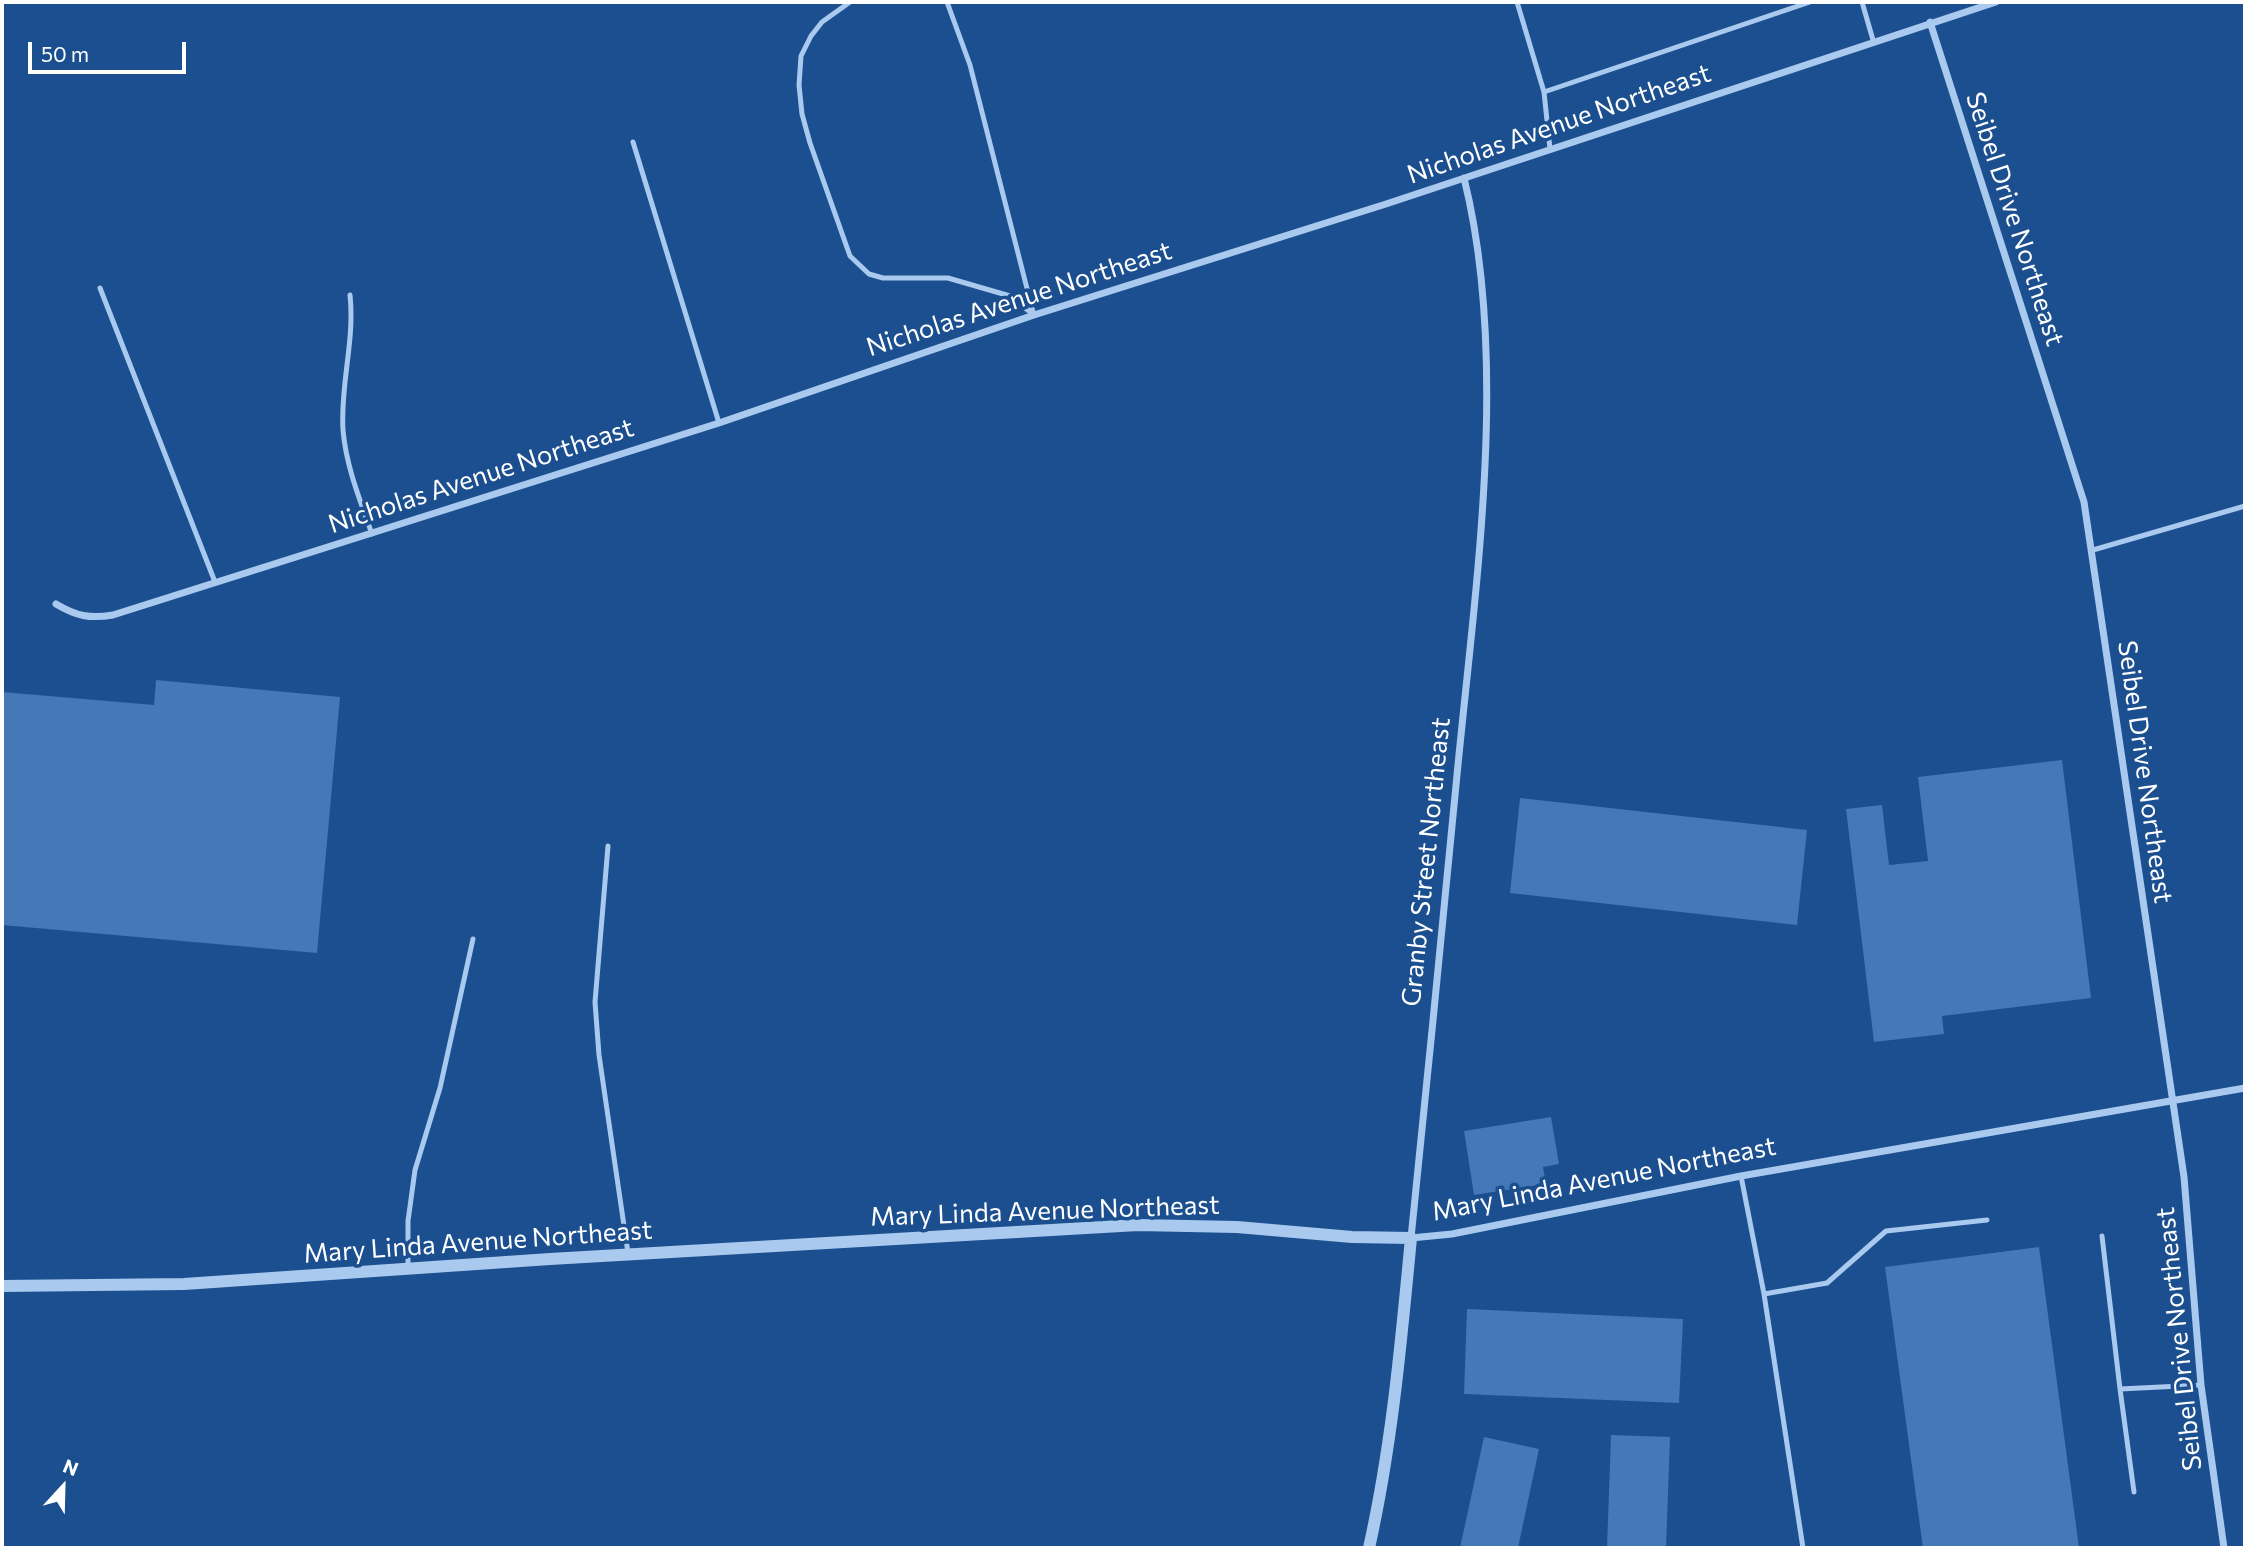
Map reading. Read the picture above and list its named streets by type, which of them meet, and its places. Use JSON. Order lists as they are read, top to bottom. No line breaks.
{"streets":{"street":["Nicholas Avenue Northeast","Seibel Drive Northeast","Granby Street Northeast","Mary Linda Avenue Northeast"]},"crossings":[["Nicholas Avenue Northeast","Seibel Drive Northeast"],["Nicholas Avenue Northeast","Granby Street Northeast"],["Seibel Drive Northeast","Mary Linda Avenue Northeast"],["Granby Street Northeast","Mary Linda Avenue Northeast"]],"scale_bar":"50 m","north":"top"}
